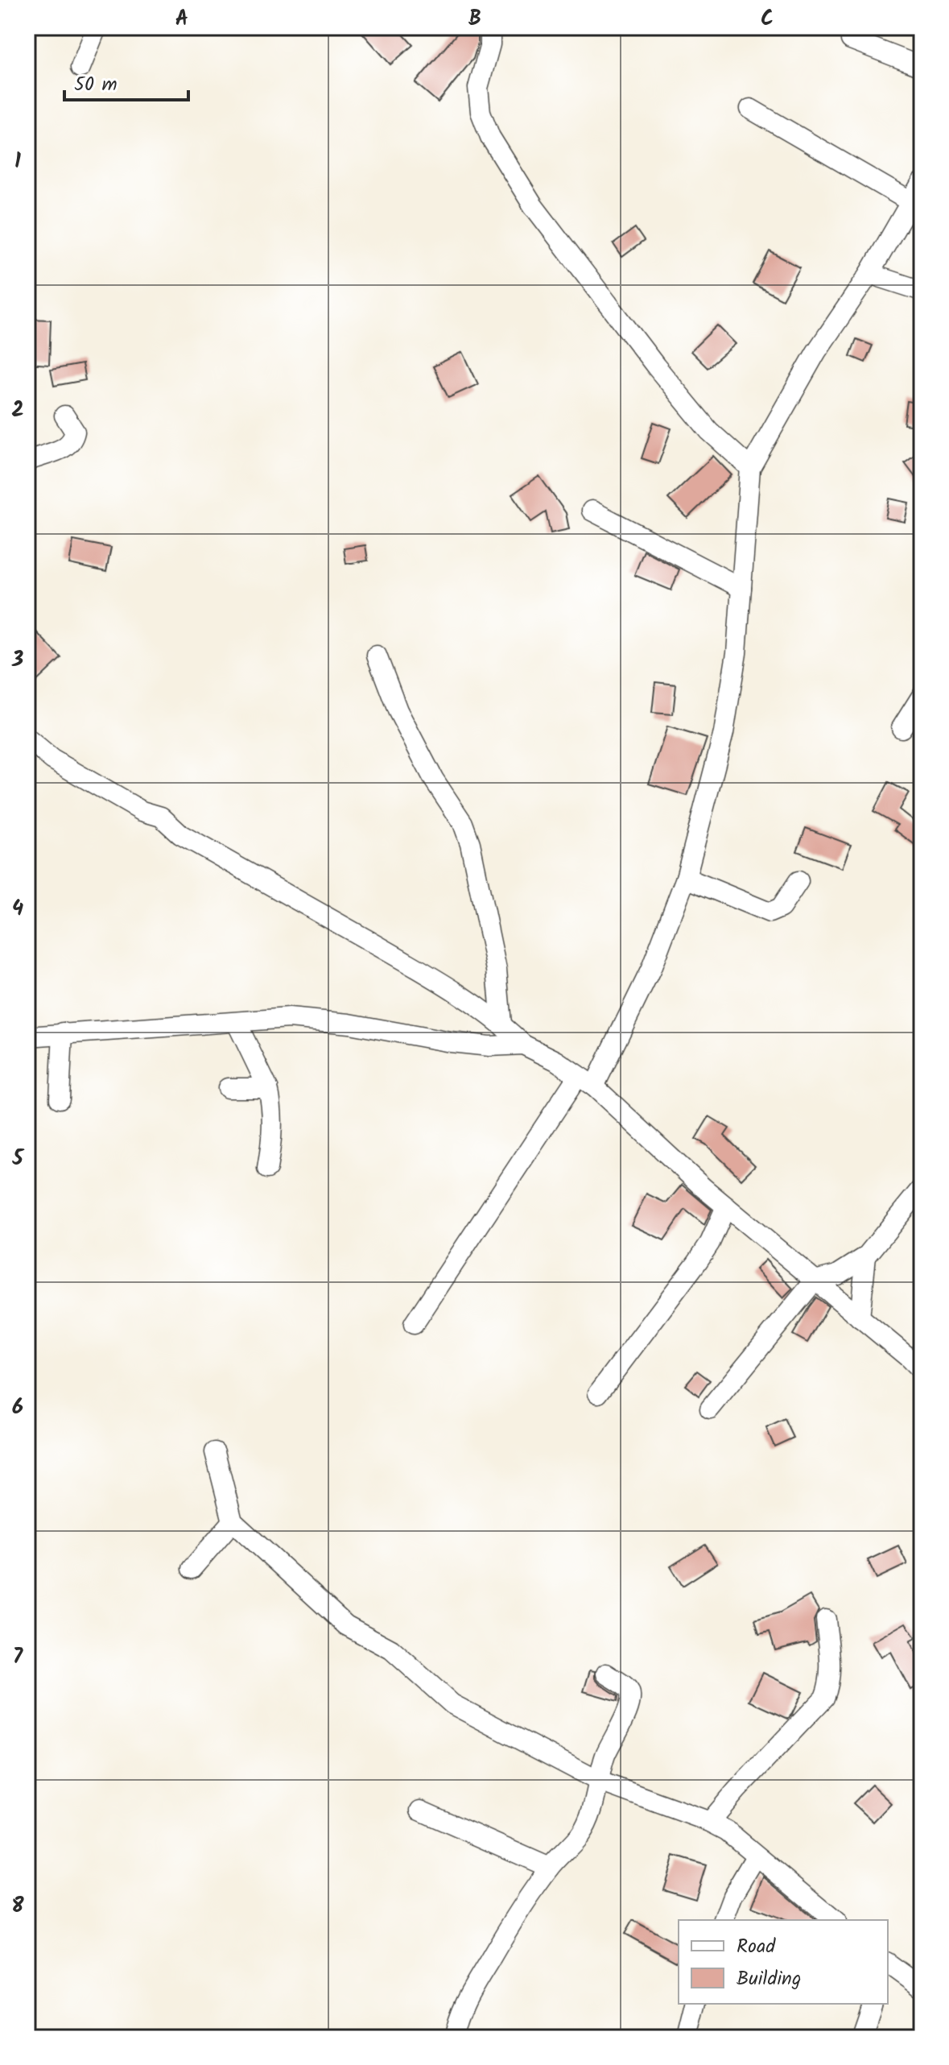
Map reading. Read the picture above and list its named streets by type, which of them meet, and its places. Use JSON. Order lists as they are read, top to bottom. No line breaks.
{"legend":["Road","Building"],"scale_bar":"50 m","grid":{"columns":["A","B","C"],"rows":["1","2","3","4","5","6","7","8"]}}
